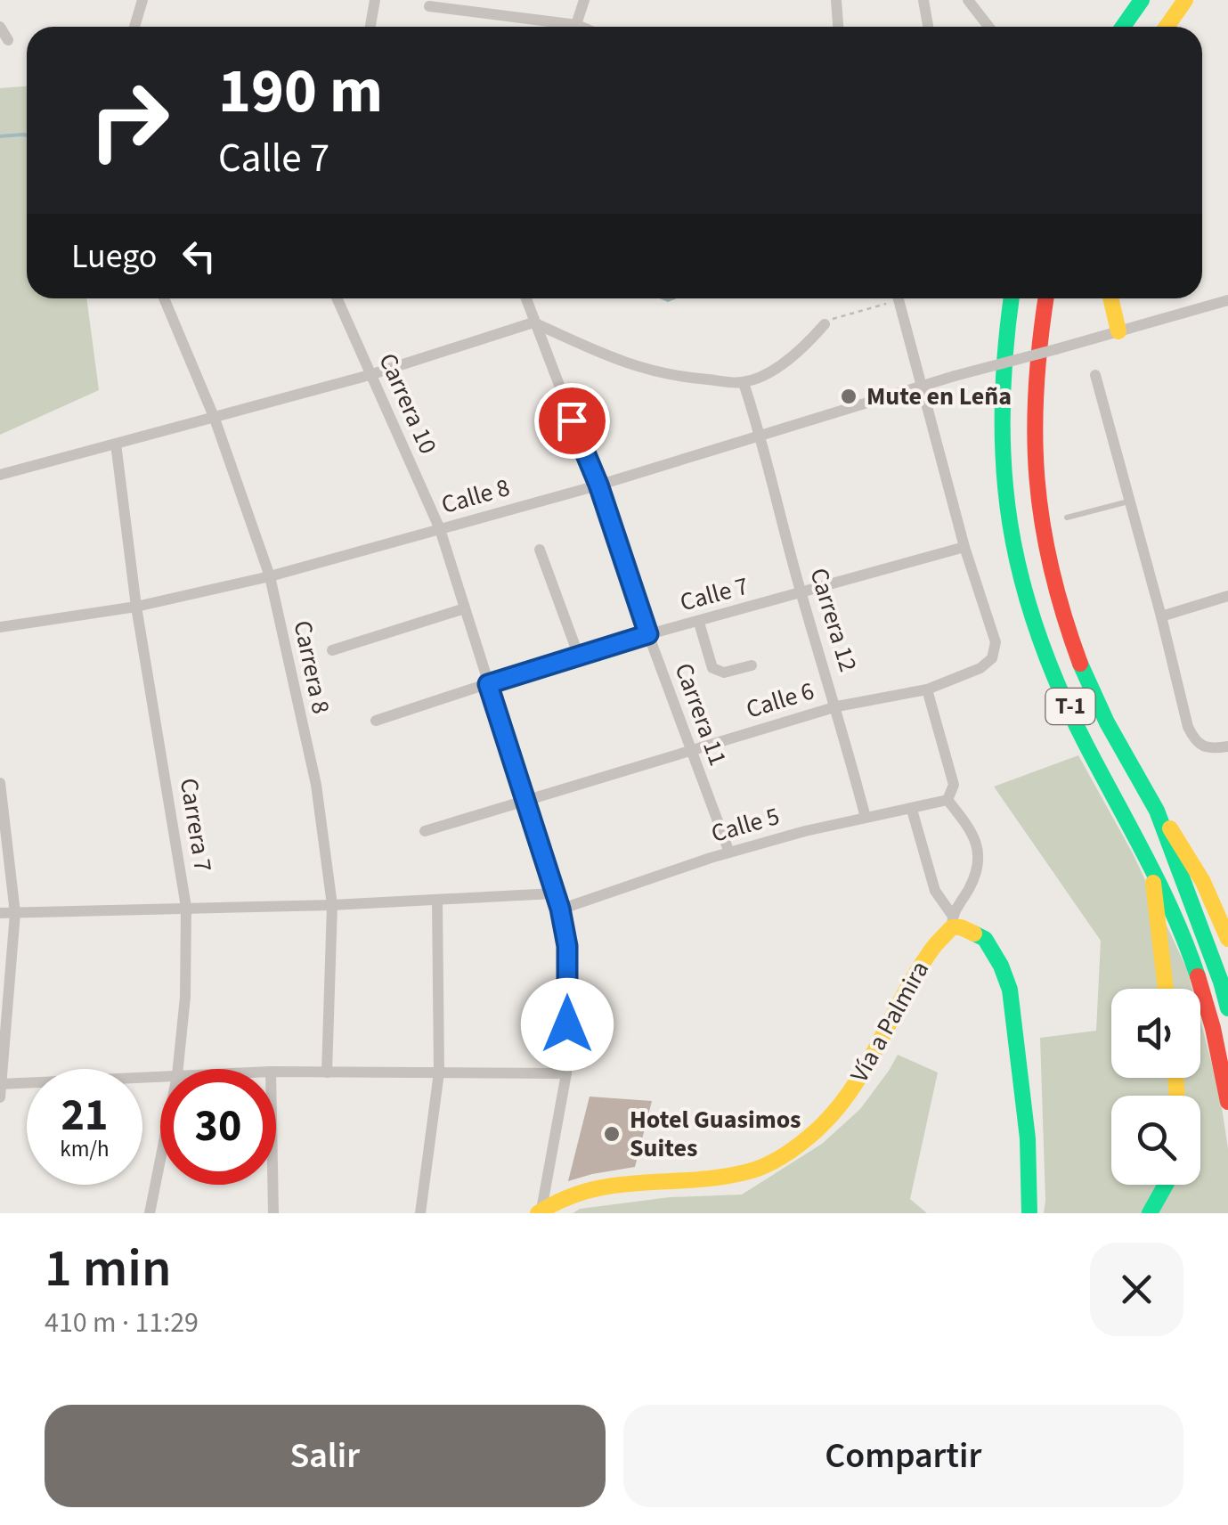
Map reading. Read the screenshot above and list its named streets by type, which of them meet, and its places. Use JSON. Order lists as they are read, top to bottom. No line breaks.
{"streets":{"main road":["T-1","Vía a Palmira"],"street":["Carrera 10","Calle 8","Calle 7","Carrera 12","Carrera 8","Calle 6","Carrera 11","Carrera 7","Calle 5"]},"crossings":[["Carrera 10","Calle 8"],["Carrera 10","Calle 7"],["Carrera 10","Calle 6"],["Carrera 10","Calle 5"],["Carrera 10","Vía a Palmira"],["Calle 8","Carrera 12"],["Calle 8","Carrera 8"],["Calle 8","Carrera 11"],["Calle 8","Carrera 7"],["Calle 7","Carrera 12"],["Calle 7","Calle 6"],["Calle 7","Carrera 11"],["Carrera 12","Calle 6"],["Carrera 12","Calle 5"],["Calle 6","Carrera 11"],["Carrera 11","Calle 5"]],"places":["Mute en Leña","Hotel Guasimos Suites"],"page":{"turn":["190 m","Calle 7"],"then":"Luego","speed":"21 km/h","limit":"30","heading":["1 min","410 m · 11:29"],"buttons":["Salir","Compartir"]}}
